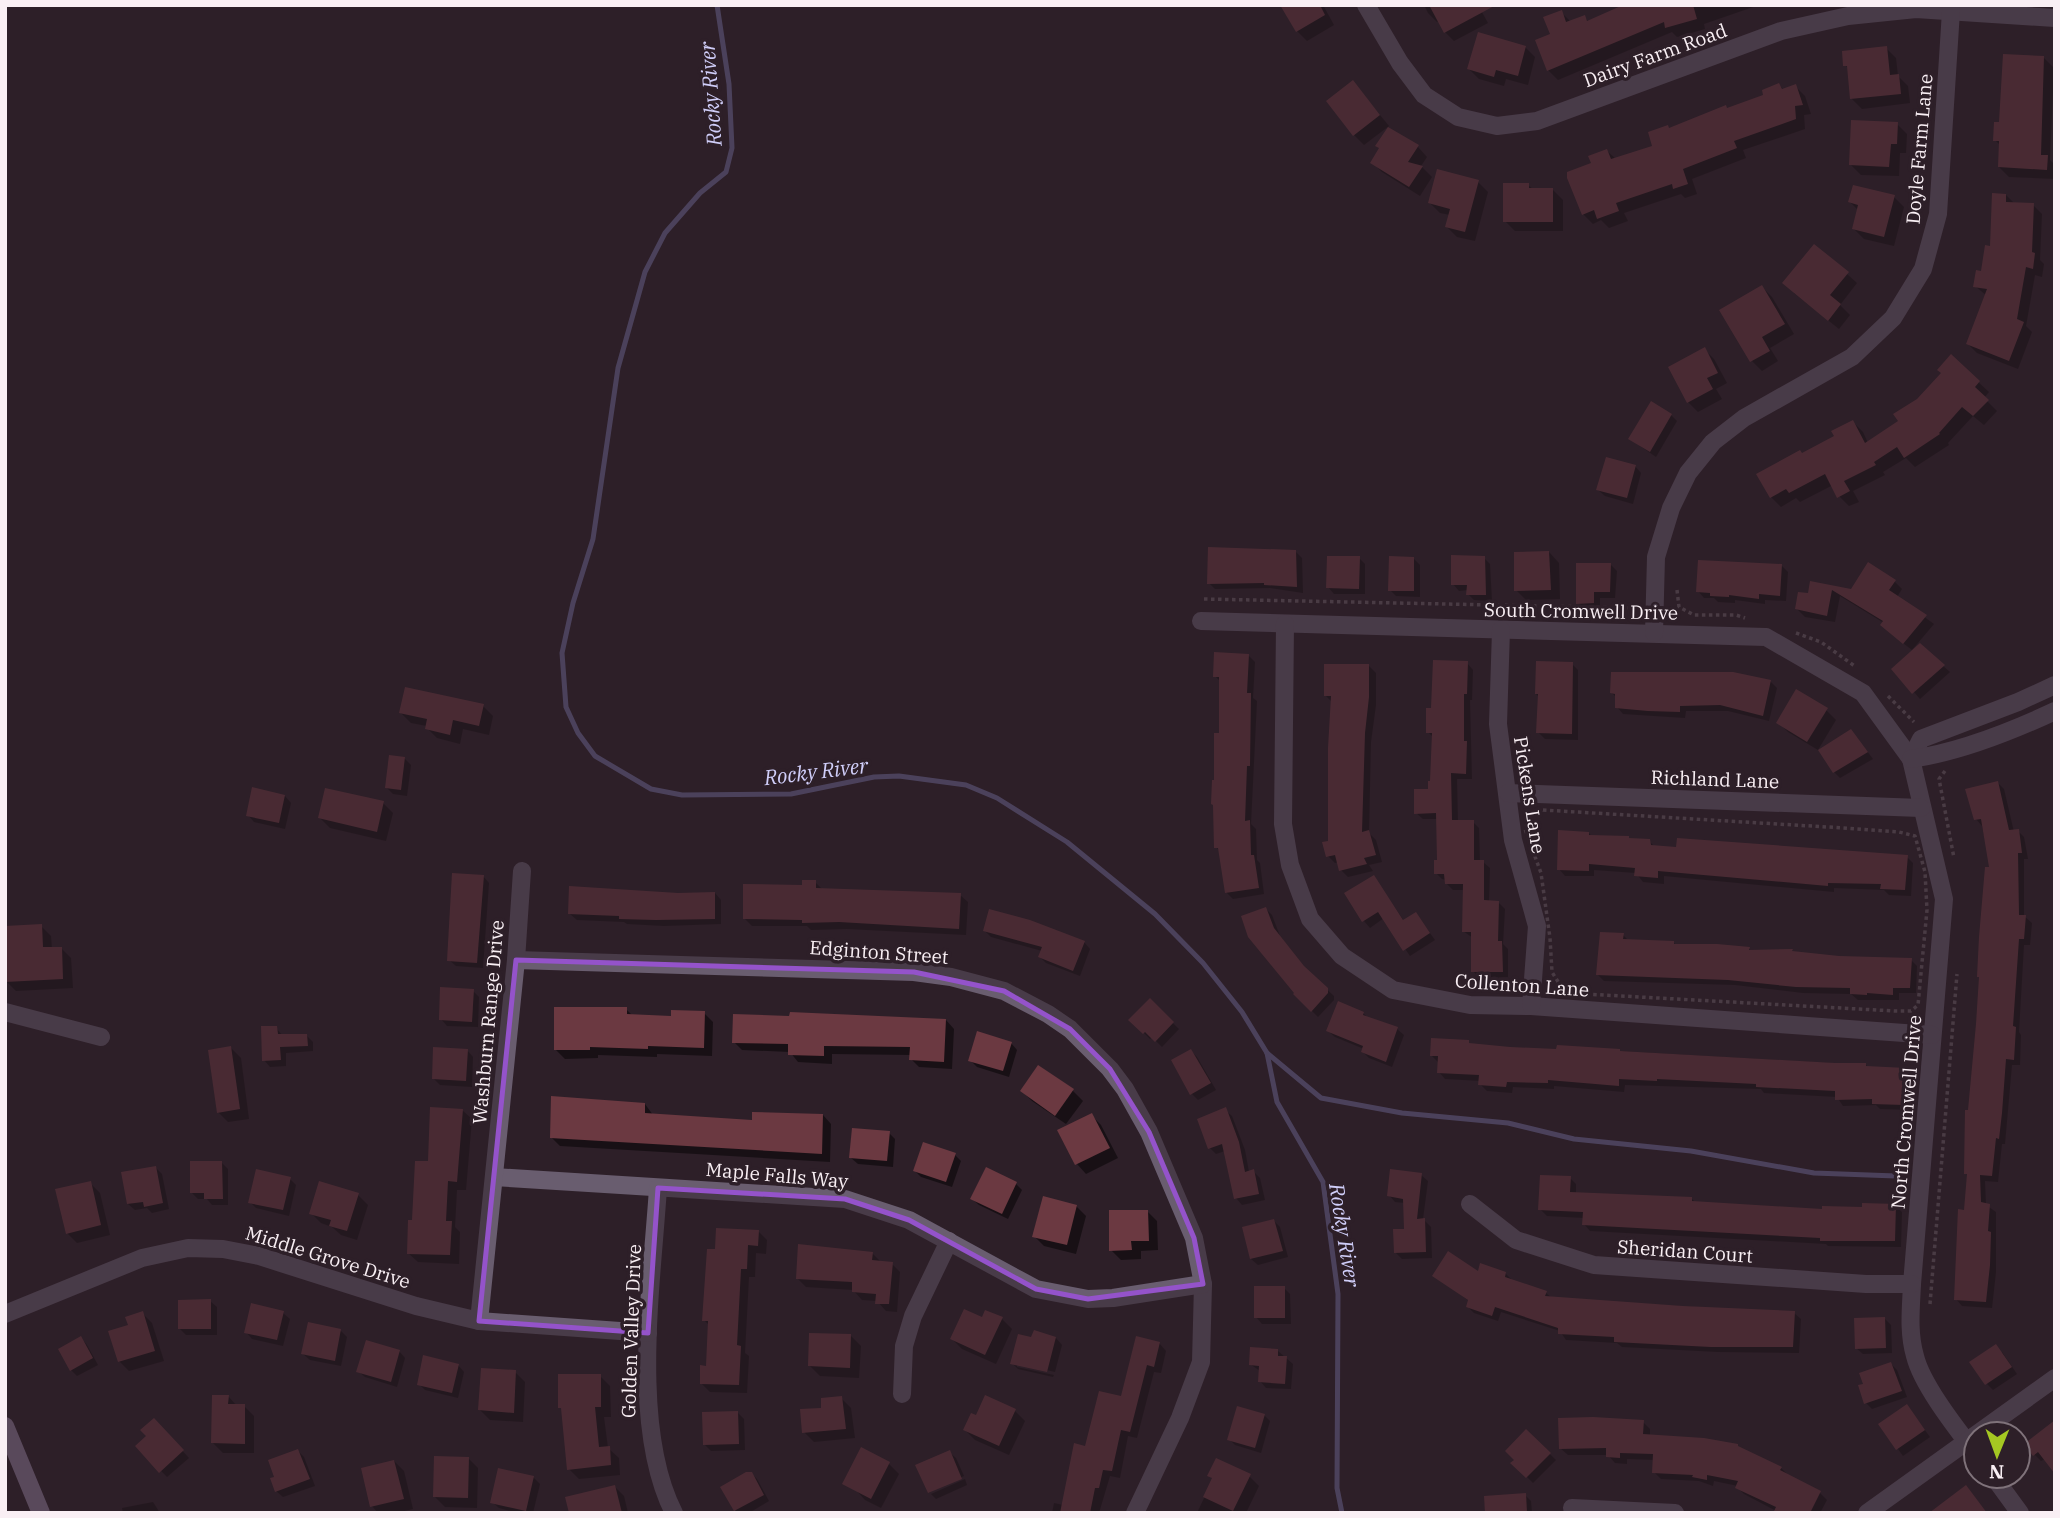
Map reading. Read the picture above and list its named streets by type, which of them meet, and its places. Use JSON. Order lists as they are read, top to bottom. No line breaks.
{"streets":{"street":["Dairy Farm Road","Doyle Farm Lane","South Cromwell Drive","Richland Lane","Pickens Lane","Edginton Street","Collenton Lane","Washburn Range Drive","North Cromwell Drive","Maple Falls Way","Sheridan Court","Middle Grove Drive","Golden Valley Drive"]},"crossings":[["Dairy Farm Road","Doyle Farm Lane"],["Doyle Farm Lane","South Cromwell Drive"],["South Cromwell Drive","Pickens Lane"],["South Cromwell Drive","Collenton Lane"],["South Cromwell Drive","North Cromwell Drive"],["Richland Lane","Pickens Lane"],["Richland Lane","North Cromwell Drive"],["Pickens Lane","Collenton Lane"],["Edginton Street","Washburn Range Drive"],["Edginton Street","Maple Falls Way"],["Collenton Lane","North Cromwell Drive"],["Washburn Range Drive","Maple Falls Way"],["North Cromwell Drive","Sheridan Court"],["Maple Falls Way","Golden Valley Drive"],["Middle Grove Drive","Golden Valley Drive"]],"water":["Rocky River"],"north":"bottom"}
